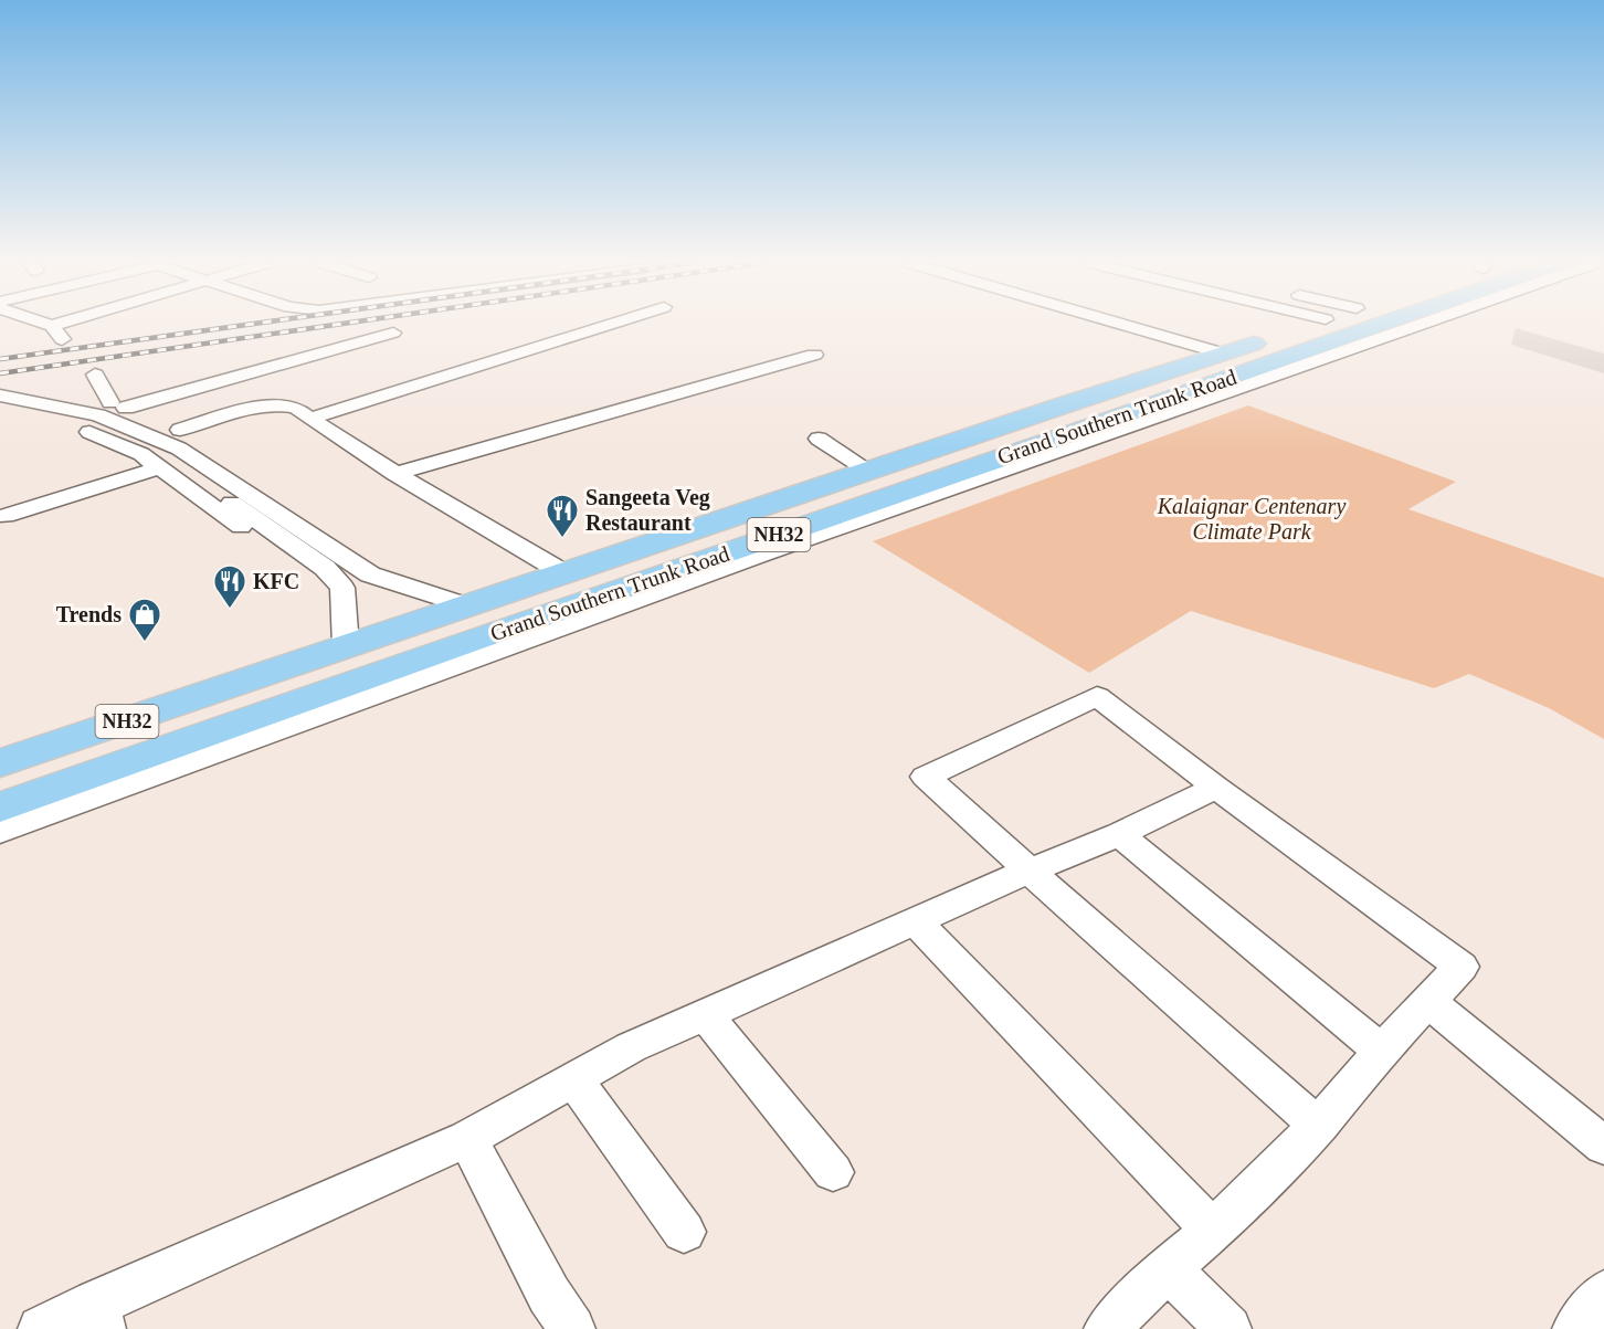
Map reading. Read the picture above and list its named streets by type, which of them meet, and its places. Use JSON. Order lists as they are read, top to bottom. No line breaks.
{"streets":{"highway":["Grand Southern Trunk Road","NH32"]},"crossings":[["Grand Southern Trunk Road","NH32"]],"parks":["Kalaignar Centenary Climate Park"],"places":{"restaurant":["Sangeeta Veg Restaurant","KFC"],"shop":["Trends"]}}
